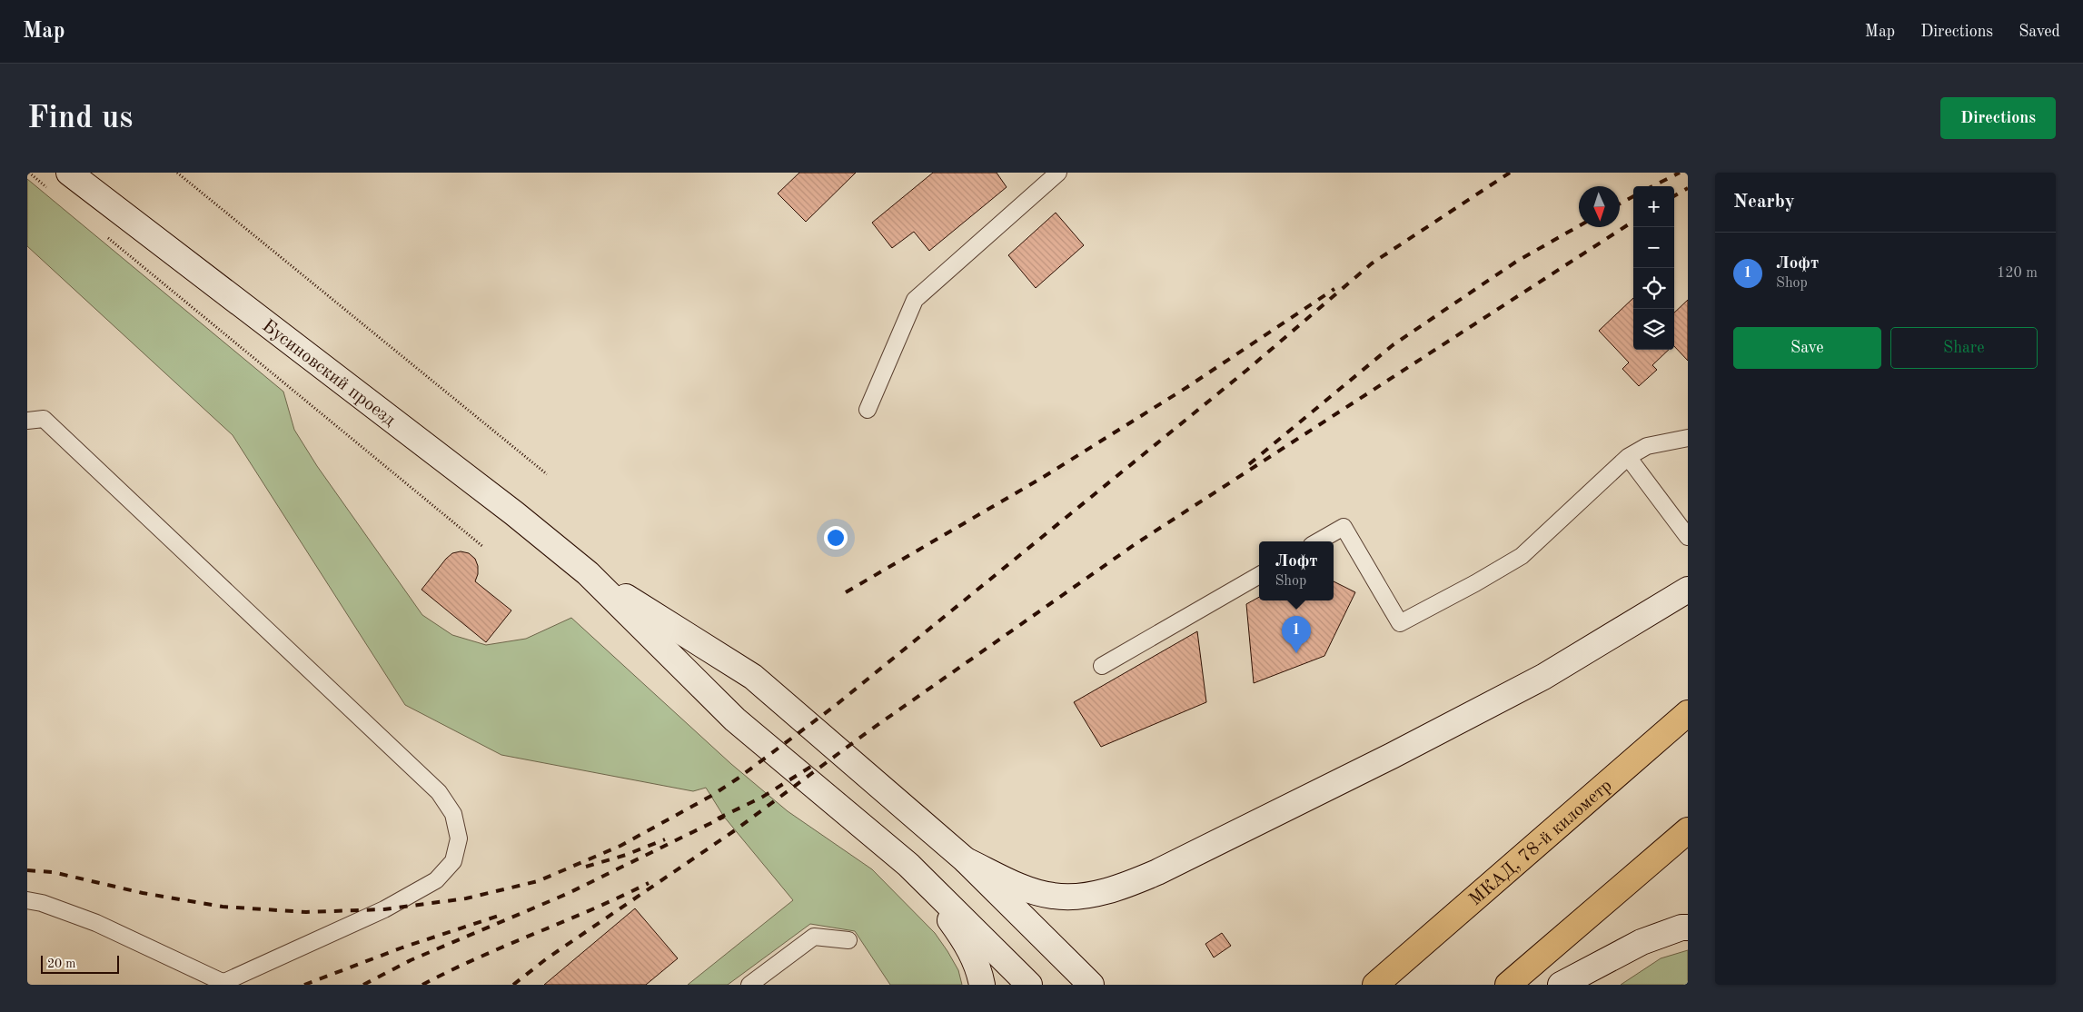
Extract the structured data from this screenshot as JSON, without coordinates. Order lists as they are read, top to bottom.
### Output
{
  "streets": {
    "highway": ["МКАД, 78-й километр"],
    "main road": ["Бусиновский проезд"]
  },
  "scale_bar": "20 m",
  "north": "bottom",
  "page": {
    "header": "Map",
    "nav": ["Map", "Directions", "Saved"],
    "buttons": [
      "Directions",
      ["Save", "Share"]
    ],
    "title": "Find us",
    "heading": "Nearby",
    "map_buttons": ["+", "−"],
    "list": [
      {
        "mark": "1",
        "name": "Лофт",
        "note": "Shop",
        "value": "120 m"
      }
    ],
    "popup": ["Лофт", "Shop"],
    "pins": "1",
    "scale": "20 m"
  }
}
